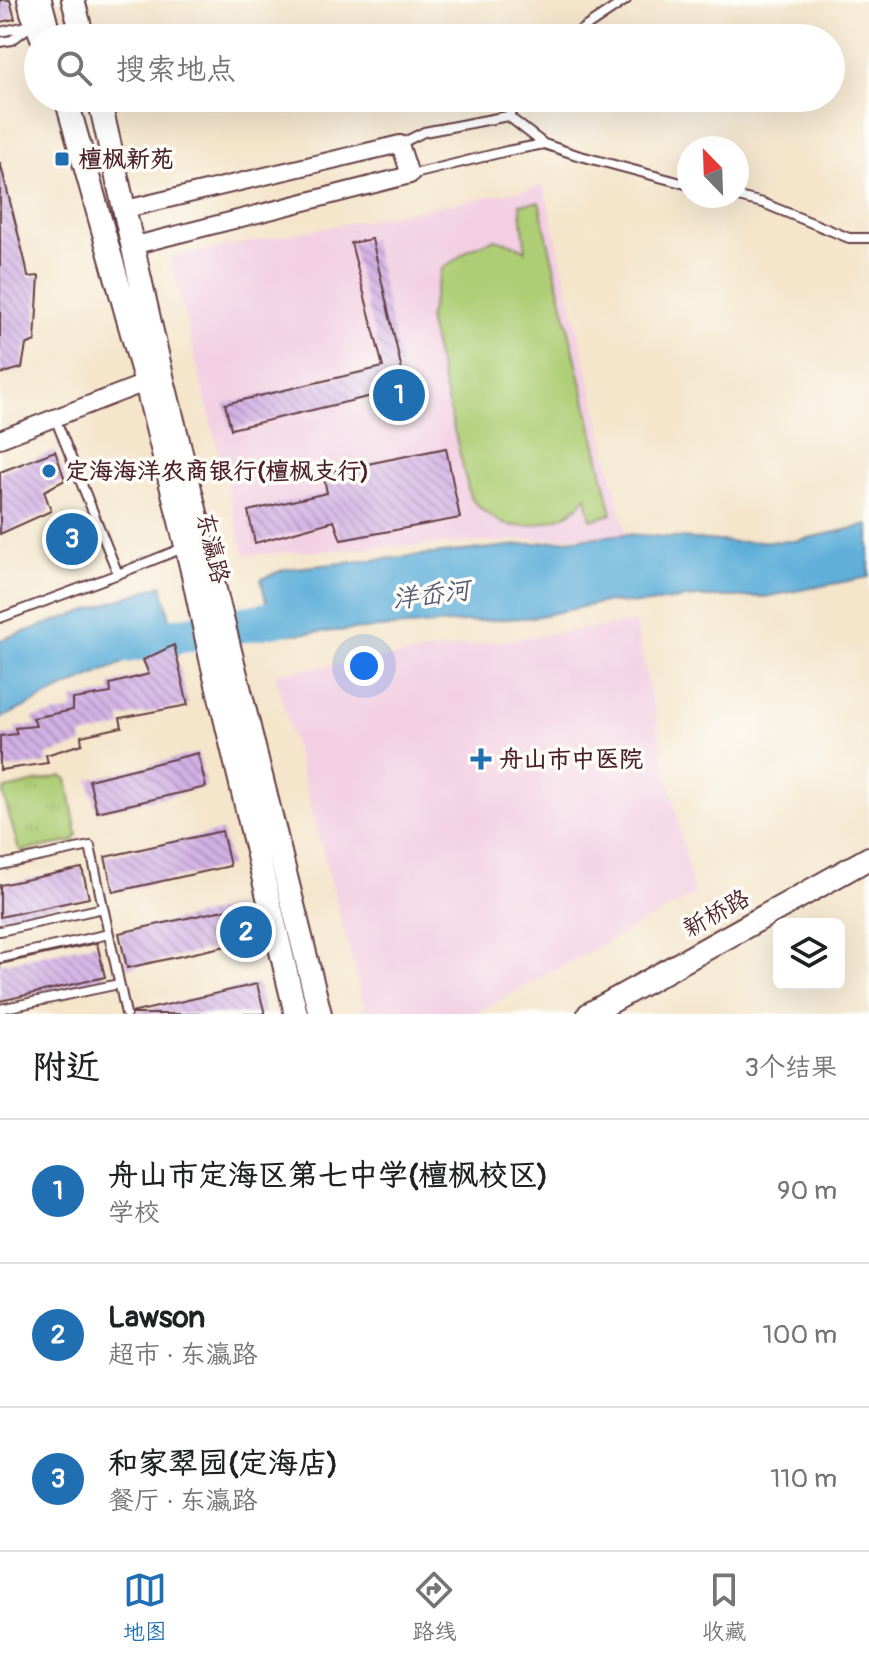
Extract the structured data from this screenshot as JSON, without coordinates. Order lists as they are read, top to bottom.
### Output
{
  "streets": {
    "main road": ["东瀛路", "新桥路"]
  },
  "water": ["洋岙河"],
  "places": {
    "transit": ["檀枫新苑"],
    "other": ["定海海洋农商银行(檀枫支行)"],
    "health": ["舟山市中医院"]
  },
  "north": "top left",
  "page": {
    "search": "搜索地点",
    "pins": ["1", "3", "2"],
    "heading": ["附近", "3个结果"],
    "list": [
      {
        "mark": "1",
        "name": "舟山市定海区第七中学(檀枫校区)",
        "note": "学校",
        "value": "90 m"
      },
      {
        "mark": "2",
        "name": "Lawson",
        "note": "超市 · 东瀛路",
        "value": "100 m"
      },
      {
        "mark": "3",
        "name": "和家翠园(定海店)",
        "note": "餐厅 · 东瀛路",
        "value": "110 m"
      }
    ],
    "nav": ["地图", "路线", "收藏"]
  }
}
